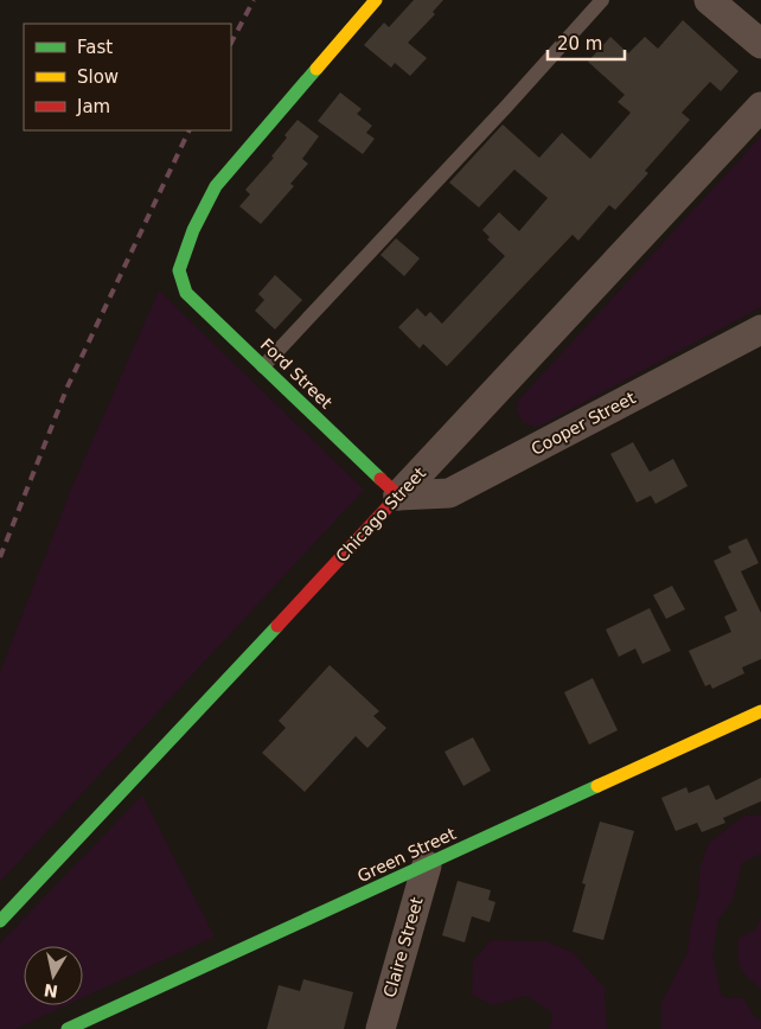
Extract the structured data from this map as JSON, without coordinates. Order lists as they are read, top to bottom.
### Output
{
  "streets": {
    "street": [
      "Ford Street",
      "Cooper Street",
      "Chicago Street",
      "Green Street",
      "Claire Street"
    ]
  },
  "crossings": [
    ["Ford Street", "Cooper Street"],
    ["Ford Street", "Chicago Street"],
    ["Cooper Street", "Chicago Street"],
    ["Green Street", "Claire Street"]
  ],
  "legend": ["Fast", "Slow", "Jam"],
  "scale_bar": "20 m",
  "north": "bottom"
}
